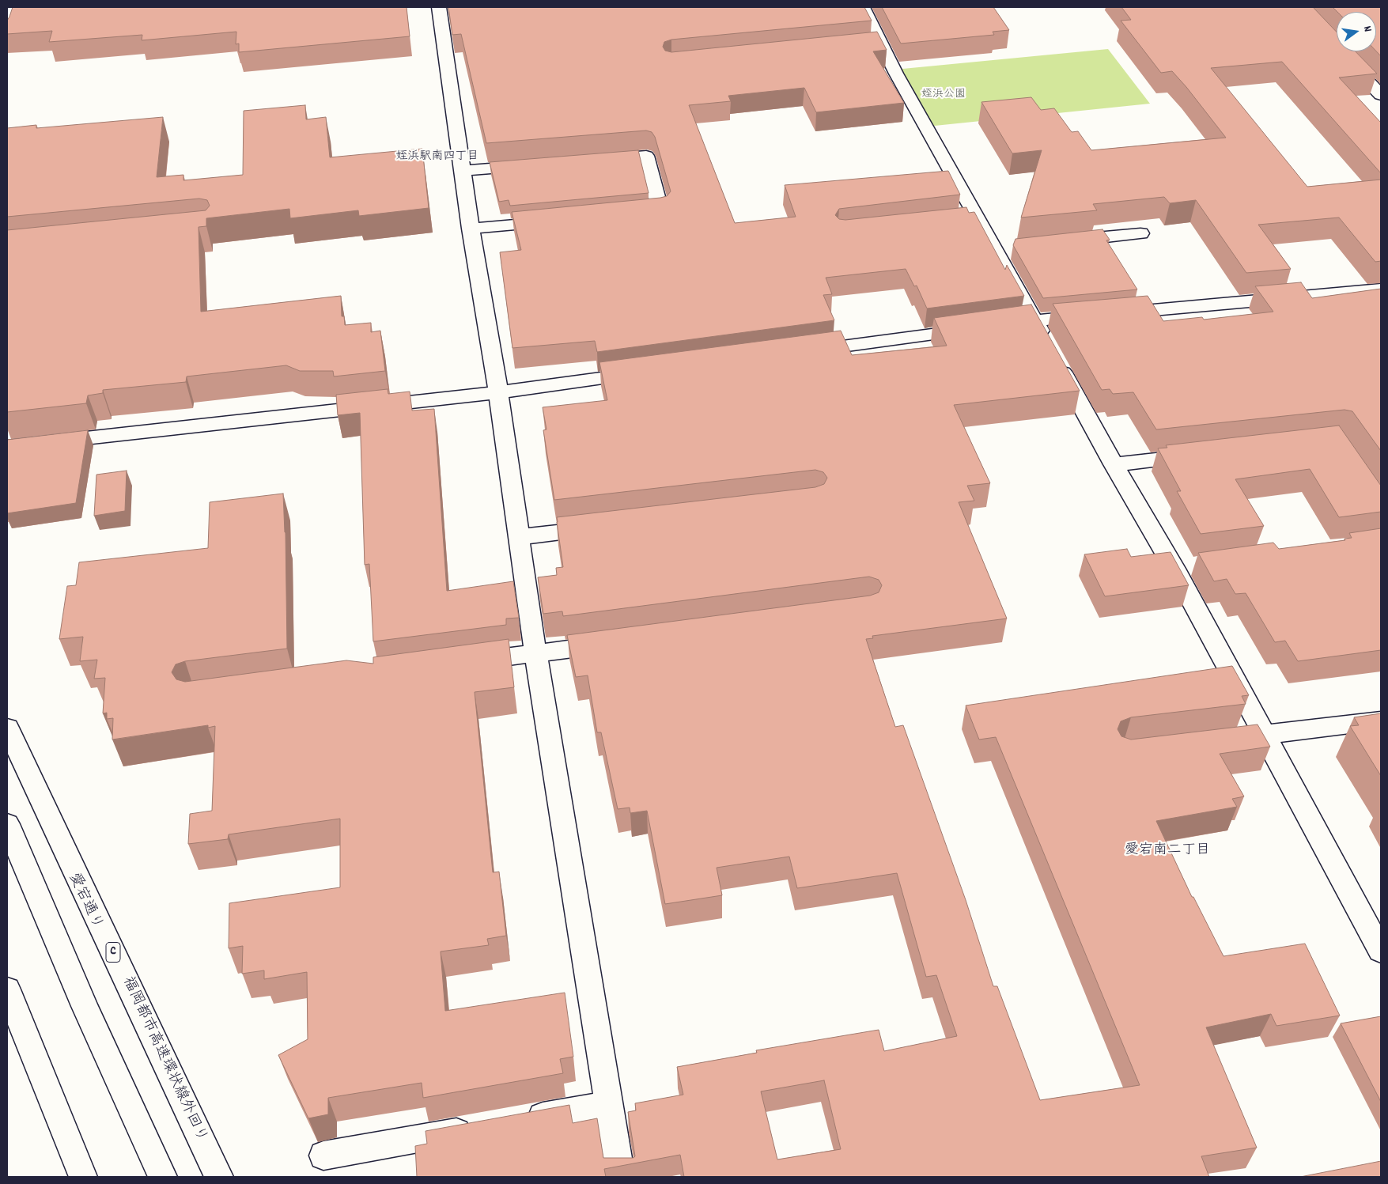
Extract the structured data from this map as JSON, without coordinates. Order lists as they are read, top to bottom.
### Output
{
  "streets": {
    "main road": ["愛宕通り", "C", "福岡都市高速環状線外回り"]
  },
  "districts": ["姪浜駅南四丁目", "愛宕南二丁目"],
  "parks": ["姪浜公園"],
  "north": "right"
}
